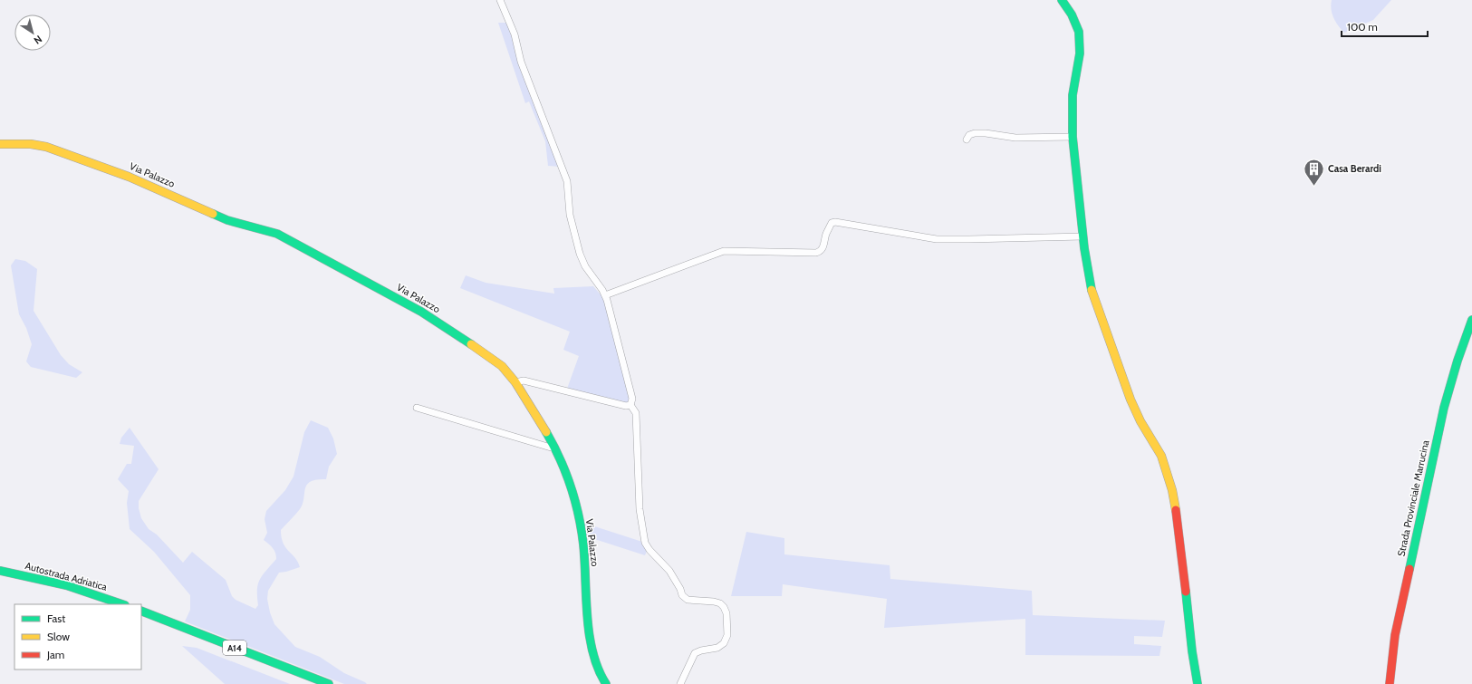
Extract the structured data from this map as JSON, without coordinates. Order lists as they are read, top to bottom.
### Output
{
  "streets": {
    "main road": [
      "Via Palazzo",
      "Strada Provinciale Marrucina",
      "Autostrada Adriatica",
      "A14"
    ]
  },
  "places": {
    "building": ["Casa Berardi"]
  },
  "legend": ["Fast", "Slow", "Jam"],
  "scale_bar": "100 m",
  "north": "bottom right"
}
